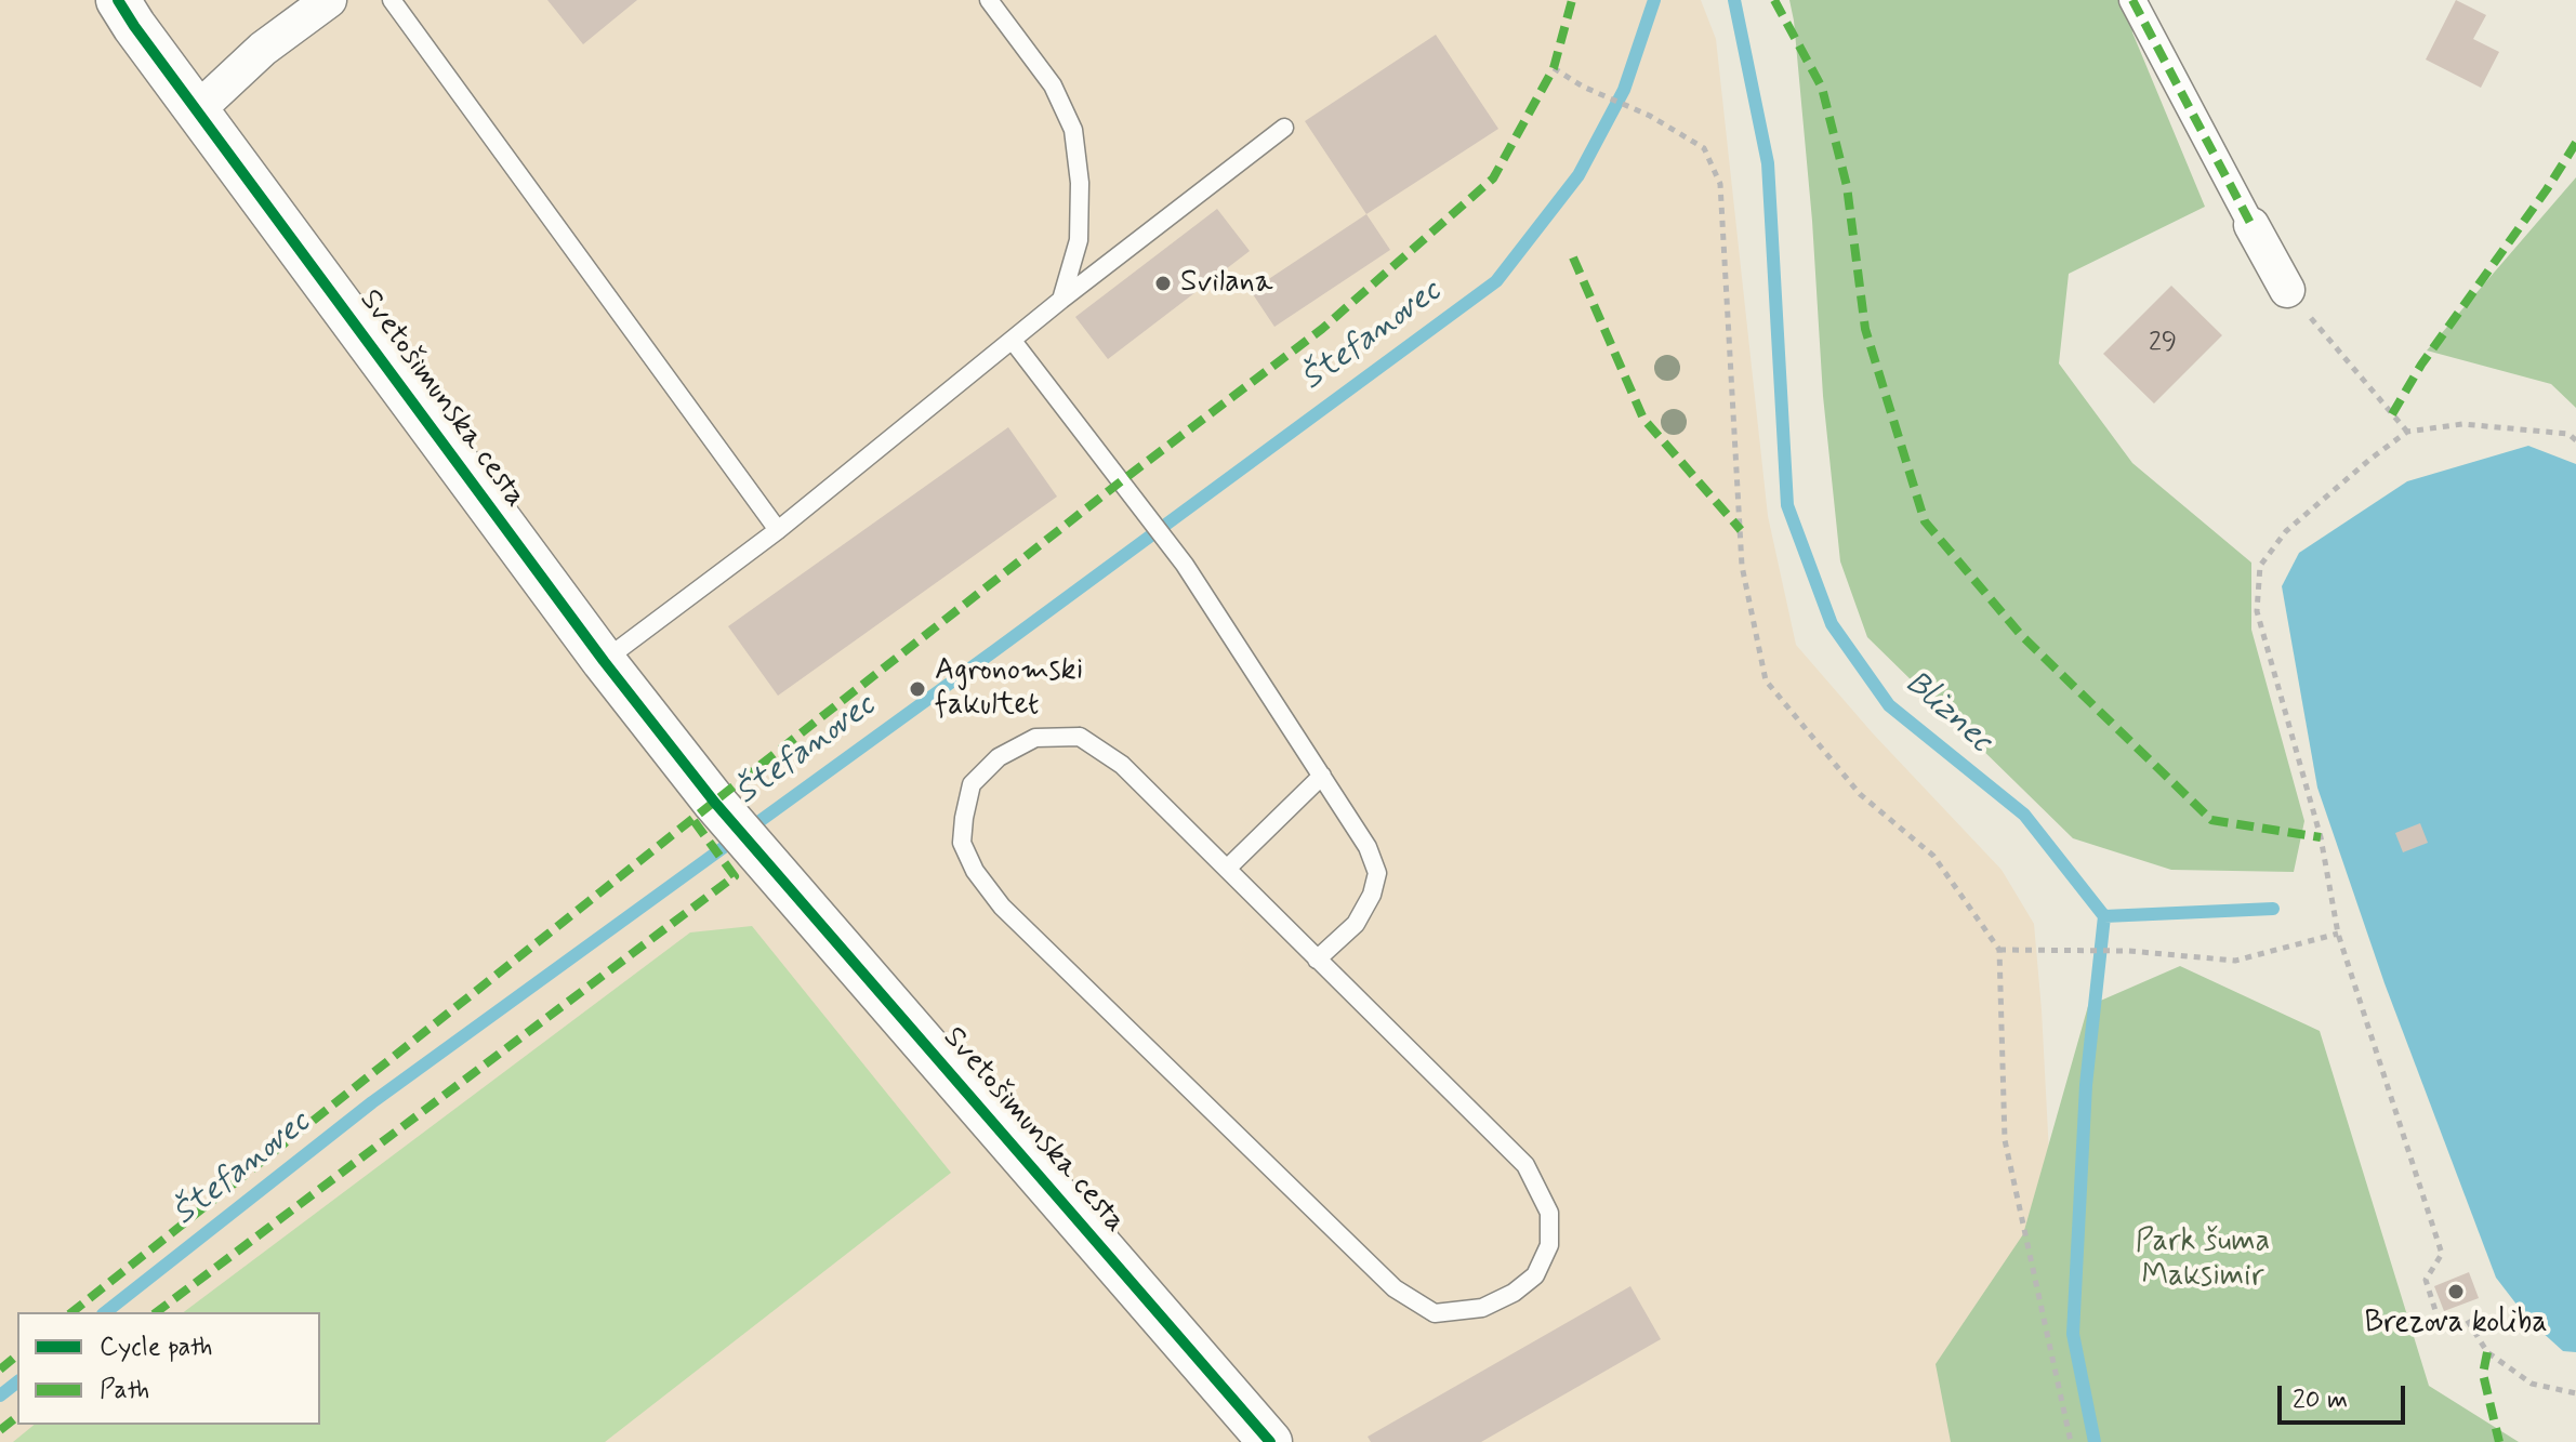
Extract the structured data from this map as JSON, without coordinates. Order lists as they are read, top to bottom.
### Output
{
  "streets": {
    "street": ["Svetošimunska cesta"]
  },
  "water": ["Štefanovec", "Bliznec"],
  "parks": ["Park šuma Maksimir"],
  "places": ["Svilana", "Agronomski fakultet", "Brezova koliba"],
  "house_numbers": ["29"],
  "legend": ["Cycle path", "Path"],
  "scale_bar": "20 m"
}
